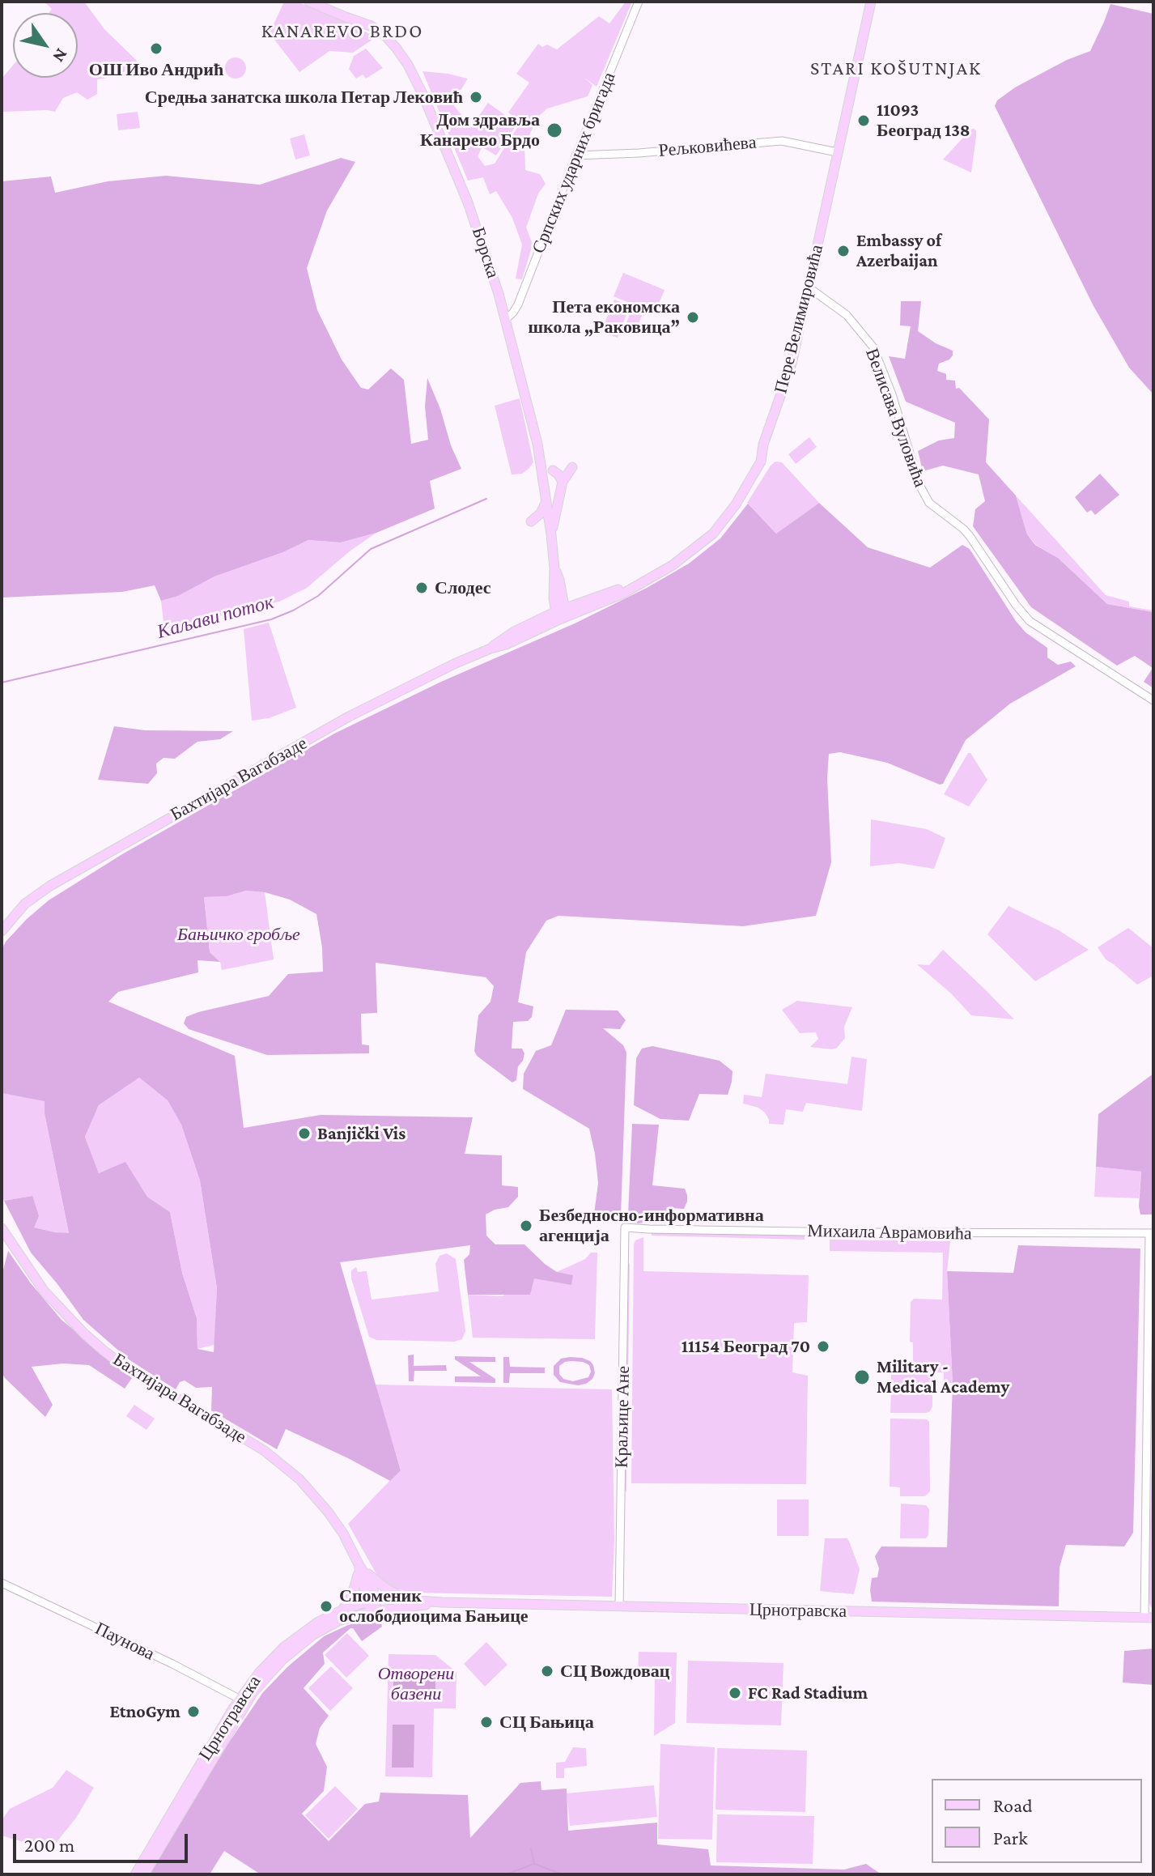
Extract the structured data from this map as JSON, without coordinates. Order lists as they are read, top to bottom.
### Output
{
  "streets": {
    "main road": [
      "Борска",
      "Пере Велимировића",
      "Бахтијара Вагабзаде",
      "Црнотравска"
    ],
    "street": [
      "Рељковићева",
      "Српских ударних бригада",
      "Велисава Вуловића",
      "Михаила Аврамовића",
      "Краљице Ане",
      "Паунова"
    ]
  },
  "crossings": [
    ["Рељковићева", "Српских ударних бригада"],
    ["Рељковићева", "Пере Велимировића"],
    ["Српских ударних бригада", "Борска"],
    ["Борска", "Пере Велимировића"],
    ["Борска", "Бахтијара Вагабзаде"],
    ["Пере Велимировића", "Велисава Вуловића"],
    ["Пере Велимировића", "Бахтијара Вагабзаде"],
    ["Бахтијара Вагабзаде", "Црнотравска"],
    ["Михаила Аврамовића", "Краљице Ане"],
    ["Краљице Ане", "Црнотравска"],
    ["Црнотравска", "Паунова"]
  ],
  "districts": ["KANAREVO BRDO", "STARI KOŠUTNJAK"],
  "water": ["Каљави поток"],
  "parks": ["Бањичко гробље", "Отворени базени"],
  "places": [
    "ОШ Иво Андрић",
    "Средња занатска школа Петар Лековић",
    "11093 Београд 138",
    "Дом здравља Канарево Брдо",
    "Embassy of Azerbaijan",
    "Пета економска школа „Раковица”",
    "Слодес",
    "Banjički Vis",
    "Безбедносно-информативна агенција",
    "11154 Београд 70",
    "Military - Medical Academy",
    "Споменик ослободиоцима Бањице",
    "СЦ Вождовац",
    "FC Rad Stadium",
    "EtnoGym",
    "СЦ Бањица"
  ],
  "legend": ["Road", "Park"],
  "scale_bar": "200 m",
  "north": "bottom right"
}
